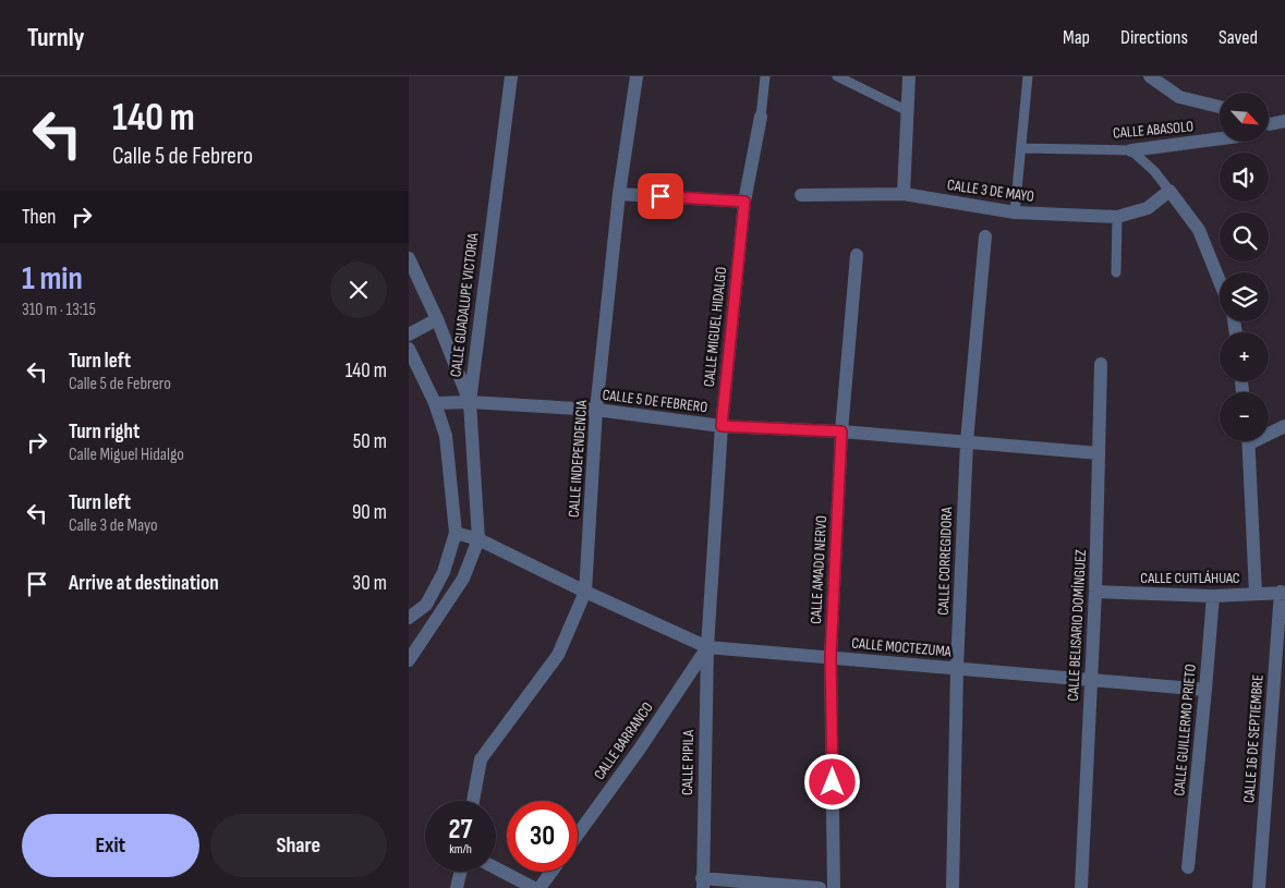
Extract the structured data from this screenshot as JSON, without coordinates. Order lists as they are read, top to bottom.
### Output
{
  "streets": {
    "street": [
      "CALLE ABASOLO",
      "CALLE 3 DE MAYO",
      "CALLE GUADALUPE VICTORIA",
      "CALLE MIGUEL HIDALGO",
      "CALLE 5 DE FEBRERO",
      "CALLE INDEPENDENCIA",
      "CALLE CORREGIDORA",
      "CALLE AMADO NERVO",
      "CALLE CUITLÁHUAC",
      "CALLE BELISARIO DOMÍNGUEZ",
      "CALLE MOCTEZUMA",
      "CALLE GUILLERMO PRIETO",
      "CALLE 16 DE SEPTIEMBRE",
      "CALLE BARRANCO",
      "CALLE PIPILA"
    ]
  },
  "crossings": [
    ["CALLE GUADALUPE VICTORIA", "CALLE 5 DE FEBRERO"],
    ["CALLE GUADALUPE VICTORIA", "CALLE MOCTEZUMA"],
    ["CALLE MIGUEL HIDALGO", "CALLE 5 DE FEBRERO"],
    ["CALLE MIGUEL HIDALGO", "CALLE MOCTEZUMA"],
    ["CALLE MIGUEL HIDALGO", "CALLE BARRANCO"],
    ["CALLE MIGUEL HIDALGO", "CALLE PIPILA"],
    ["CALLE 5 DE FEBRERO", "CALLE INDEPENDENCIA"],
    ["CALLE 5 DE FEBRERO", "CALLE CORREGIDORA"],
    ["CALLE 5 DE FEBRERO", "CALLE AMADO NERVO"],
    ["CALLE 5 DE FEBRERO", "CALLE BELISARIO DOMÍNGUEZ"],
    ["CALLE INDEPENDENCIA", "CALLE MOCTEZUMA"],
    ["CALLE CORREGIDORA", "CALLE MOCTEZUMA"],
    ["CALLE AMADO NERVO", "CALLE MOCTEZUMA"],
    ["CALLE CUITLÁHUAC", "CALLE BELISARIO DOMÍNGUEZ"],
    ["CALLE CUITLÁHUAC", "CALLE GUILLERMO PRIETO"],
    ["CALLE CUITLÁHUAC", "CALLE 16 DE SEPTIEMBRE"],
    ["CALLE BELISARIO DOMÍNGUEZ", "CALLE MOCTEZUMA"],
    ["CALLE MOCTEZUMA", "CALLE GUILLERMO PRIETO"],
    ["CALLE MOCTEZUMA", "CALLE BARRANCO"],
    ["CALLE MOCTEZUMA", "CALLE PIPILA"],
    ["CALLE BARRANCO", "CALLE PIPILA"]
  ],
  "north": "bottom right",
  "page": {
    "header": "Turnly",
    "nav": ["Map", "Directions", "Saved"],
    "turn": ["140 m", "Calle 5 de Febrero"],
    "map_buttons": ["+", "−"],
    "then": "Then",
    "heading": ["1 min", "310 m · 13:15"],
    "list": [
      {
        "name": "Turn left",
        "note": "Calle 5 de Febrero",
        "value": "140 m"
      },
      {
        "name": "Turn right",
        "note": "Calle Miguel Hidalgo",
        "value": "50 m"
      },
      {
        "name": "Turn left",
        "note": "Calle 3 de Mayo",
        "value": "90 m"
      },
      {
        "name": "Arrive at destination",
        "value": "30 m"
      }
    ],
    "speed": "27 km/h",
    "limit": "30",
    "buttons": ["Exit", "Share"]
  }
}
